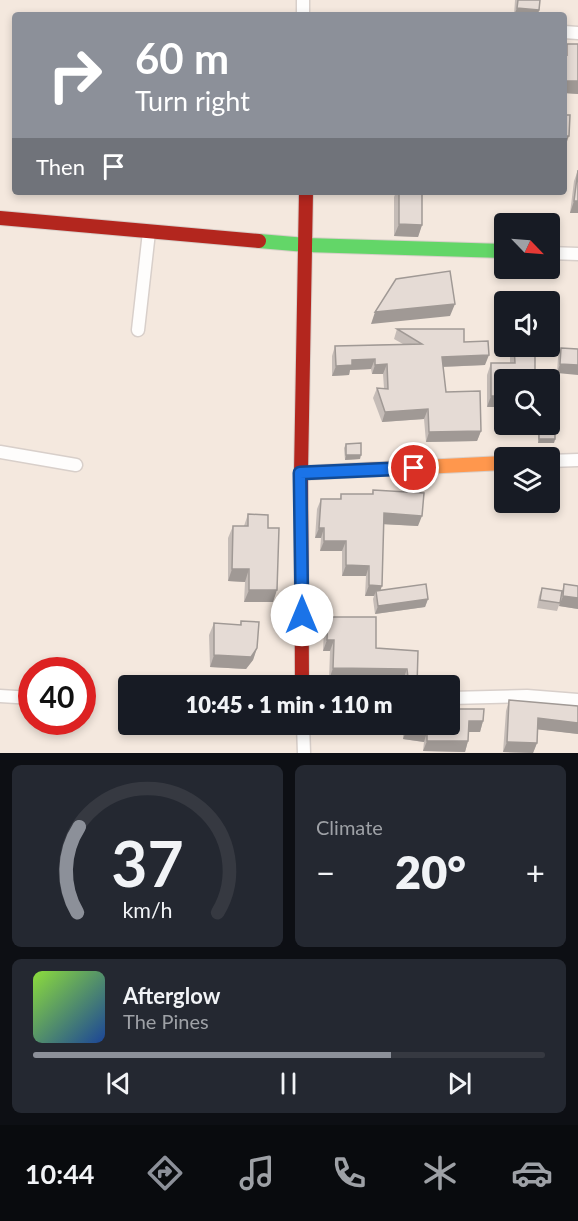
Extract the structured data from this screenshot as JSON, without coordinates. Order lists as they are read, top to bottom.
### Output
{
  "north": "bottom right",
  "page": {
    "turn": ["60 m", "Turn right"],
    "then": "Then",
    "limit": "40",
    "trip": "10:45 · 1 min · 110 m",
    "tile": "Climate",
    "heat": ["−", "20°", "+"],
    "song": ["Afterglow", "The Pines"],
    "tabs": "10:44",
    "gauge": ["37", "km/h"]
  }
}
